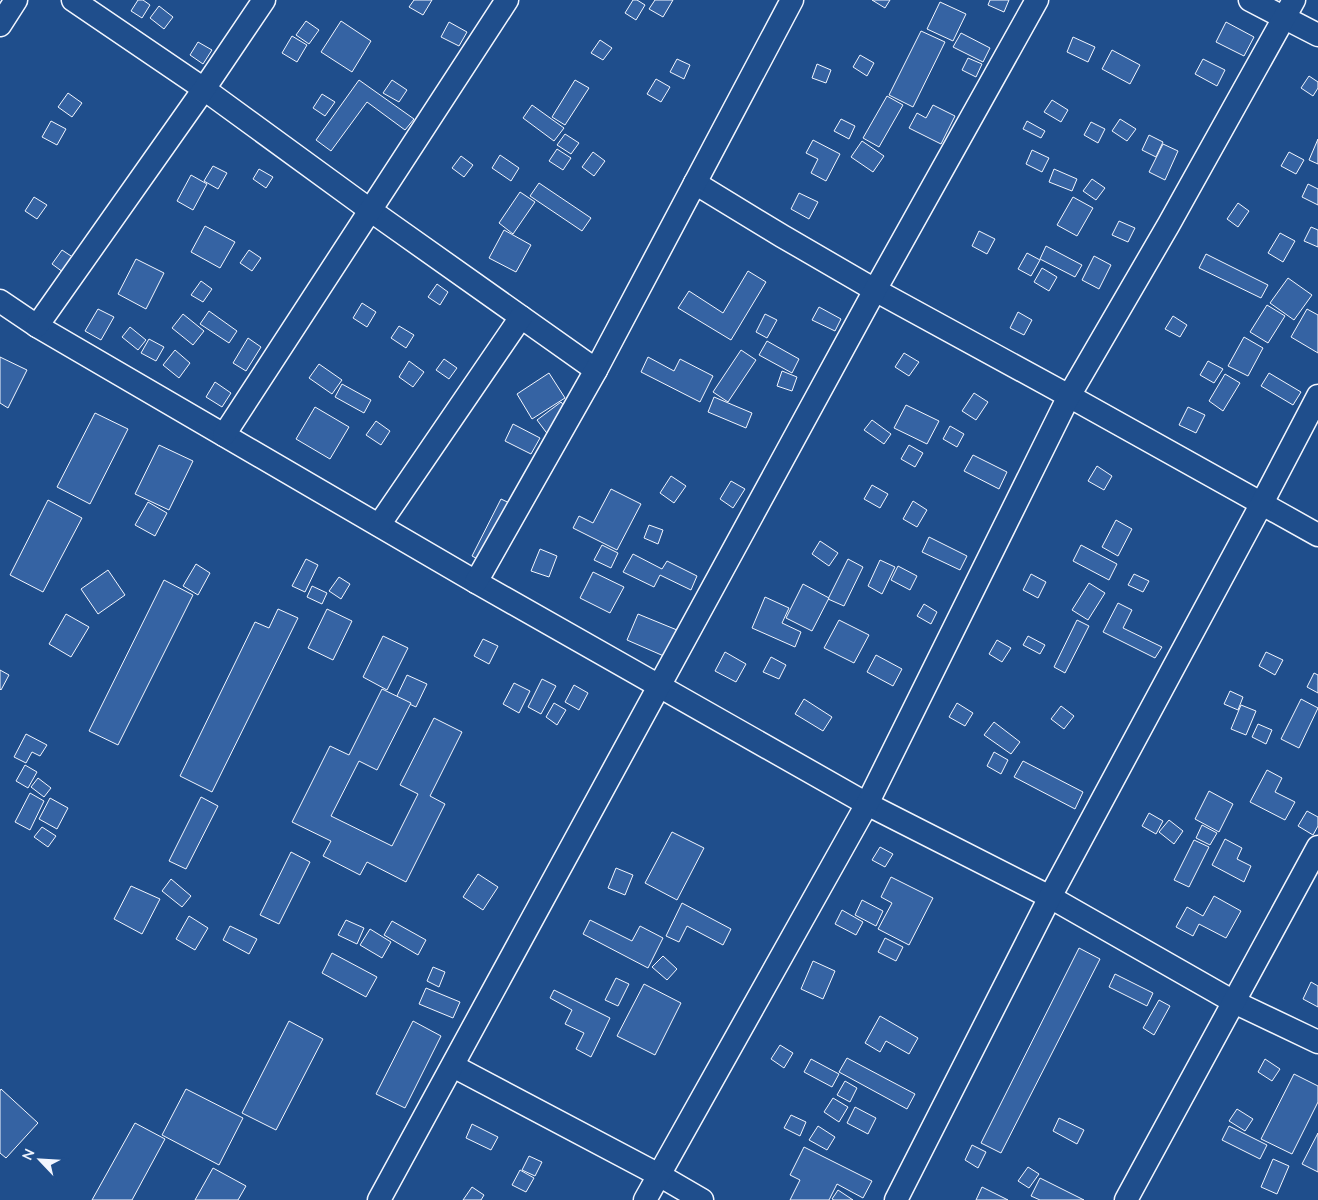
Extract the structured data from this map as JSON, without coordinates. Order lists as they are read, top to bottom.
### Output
{
  "north": "top left"
}
